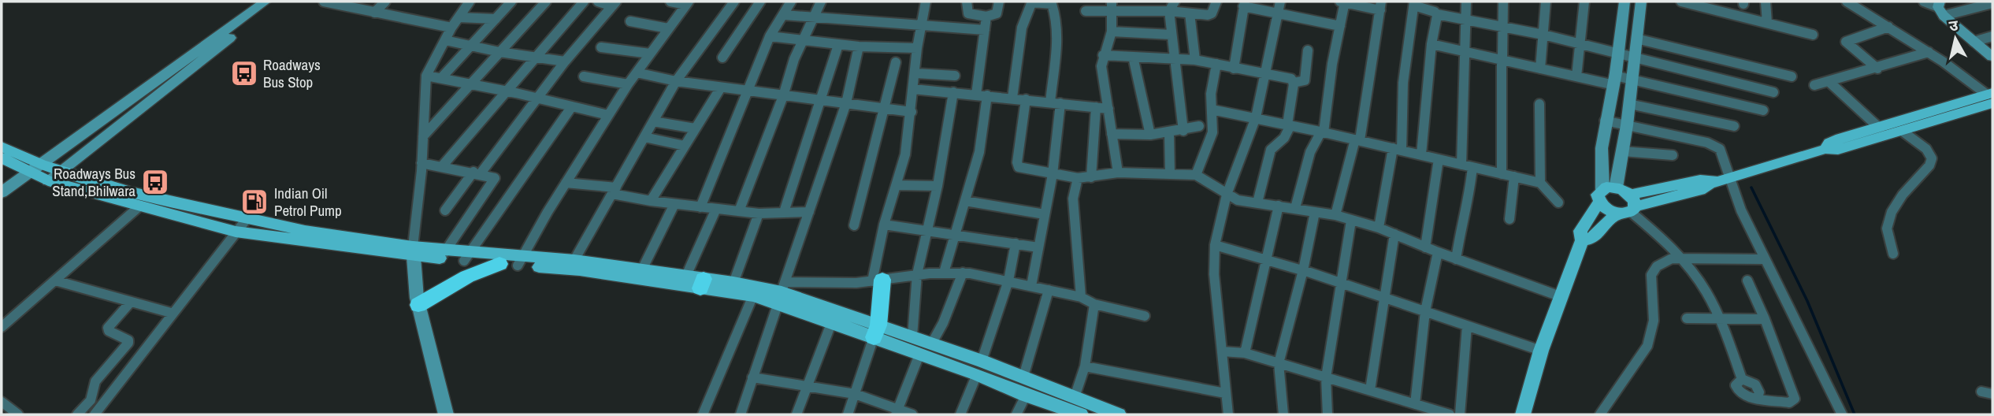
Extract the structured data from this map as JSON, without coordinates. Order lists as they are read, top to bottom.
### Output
{
  "places": {
    "bus stop": ["Roadways Bus Stop", "Roadways Bus Stand,Bhilwara"],
    "fuel station": ["Indian Oil Petrol Pump"]
  },
  "north": "top"
}
